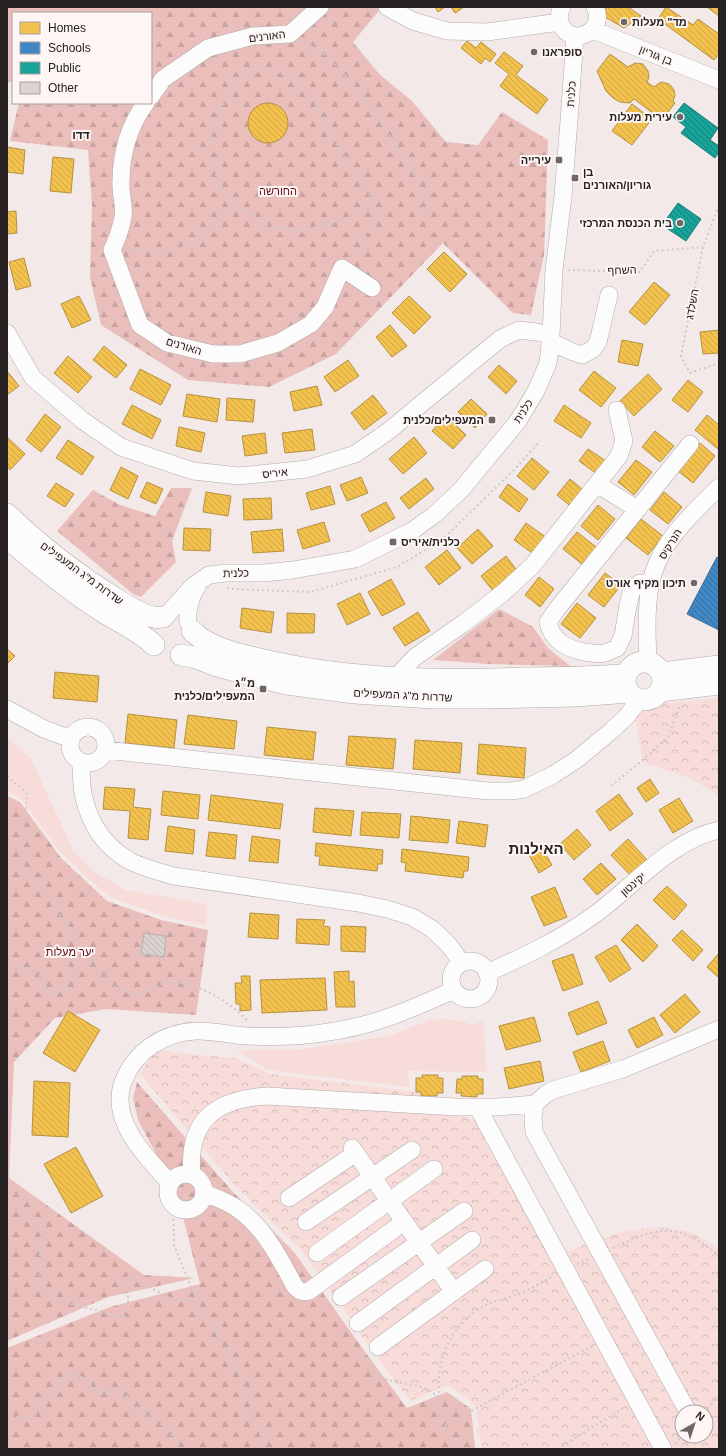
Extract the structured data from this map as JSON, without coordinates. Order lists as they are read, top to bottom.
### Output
{
  "streets": {
    "main road": ["שדרות מ\"ג המעפילים"],
    "street": [
      "האורנים",
      "בן גוריון",
      "כלנית",
      "איריס",
      "הנרקיס",
      "יקינטון"
    ],
    "path": ["השחף", "השלדג"]
  },
  "crossings": [
    ["כלנית", "השחף"],
    ["כלנית", "איריס"],
    ["כלנית", "שדרות מ\"ג המעפילים"],
    ["השחף", "השלדג"]
  ],
  "districts": ["דדו", "האילנות"],
  "parks": ["החורשה", "יער מעלות"],
  "places": {
    "other": [
      "מד\" מעלות",
      "סופראנו",
      "עירית מעלות",
      "בית הכנסת המרכזי",
      "תיכון מקיף אורט"
    ],
    "transit": [
      "עירייה",
      "בן גוריון/האורנים",
      "המעפילים/כלנית",
      "כלנית/איריס",
      "מ״ג המעפילים/כלנית"
    ]
  },
  "legend": [
    "Homes",
    "Schools",
    "Public",
    "Other"
  ],
  "north": "top right"
}
